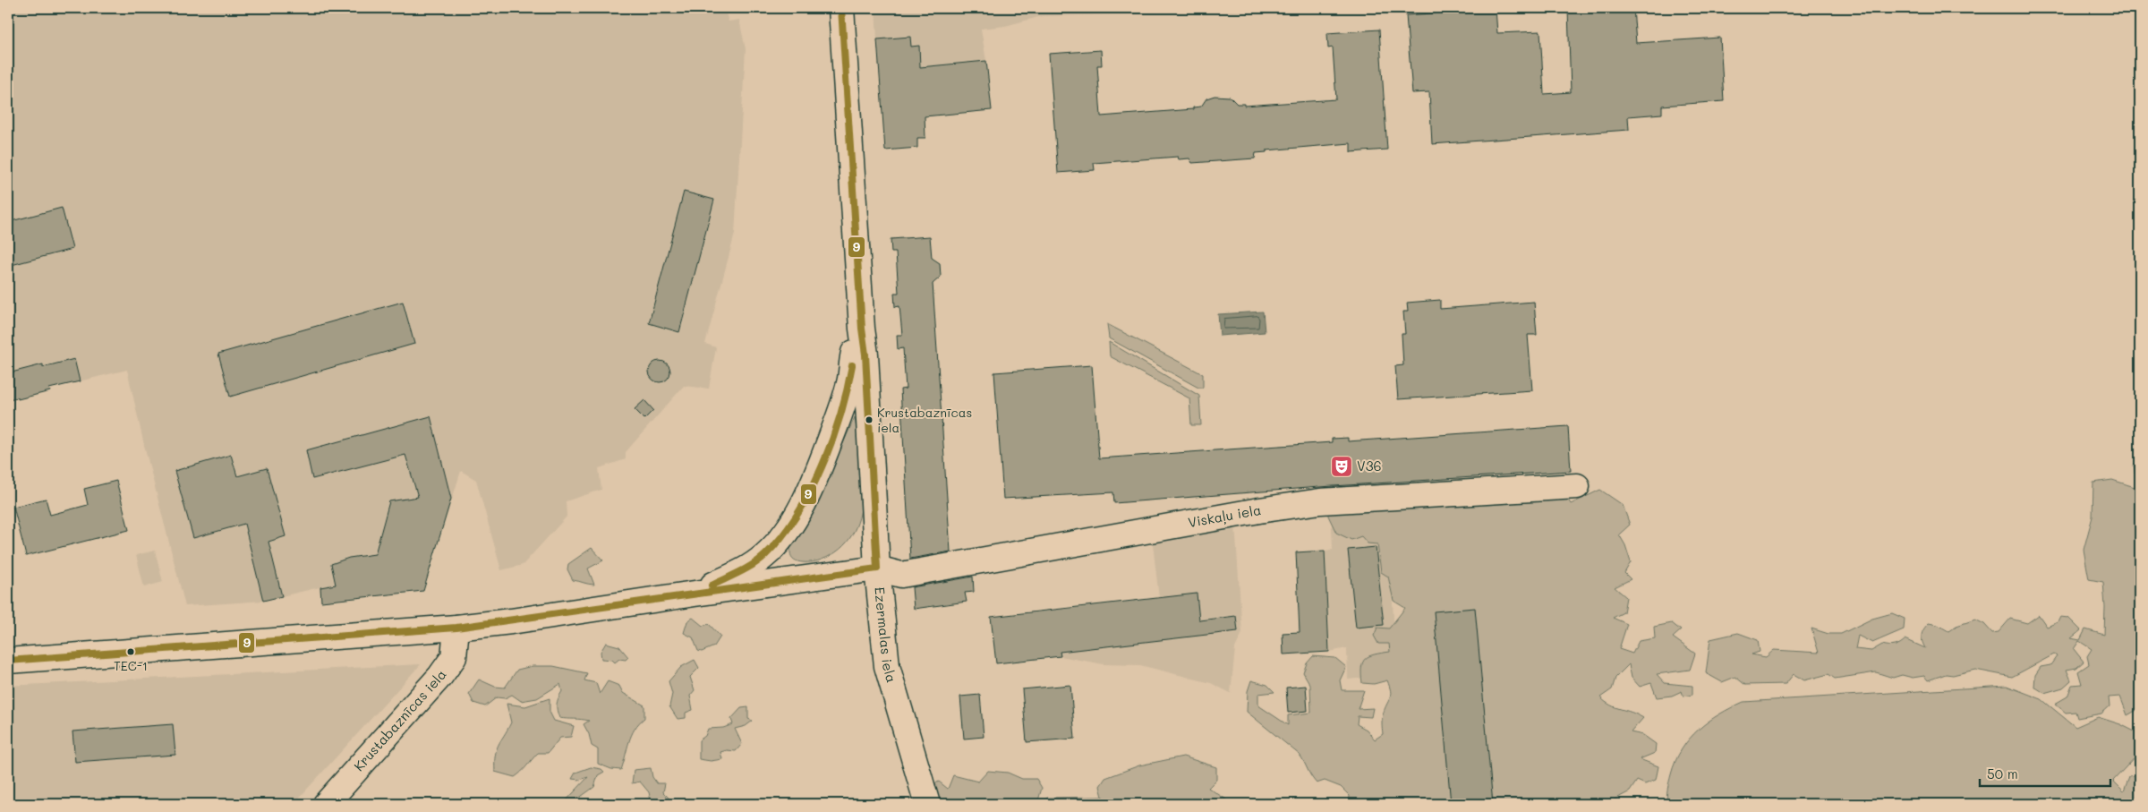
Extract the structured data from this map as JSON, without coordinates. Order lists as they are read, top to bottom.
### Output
{
  "streets": {
    "street": ["Viskaļu iela", "Ezermalas iela", "Krustabaznīcas iela"]
  },
  "crossings": [
    ["Viskaļu iela", "Ezermalas iela"]
  ],
  "places": {
    "other": ["Krustabaznīcas iela", "TEC-1"],
    "theatre": ["V36"]
  },
  "lines": ["transit line 9"],
  "scale_bar": "50 m"
}
